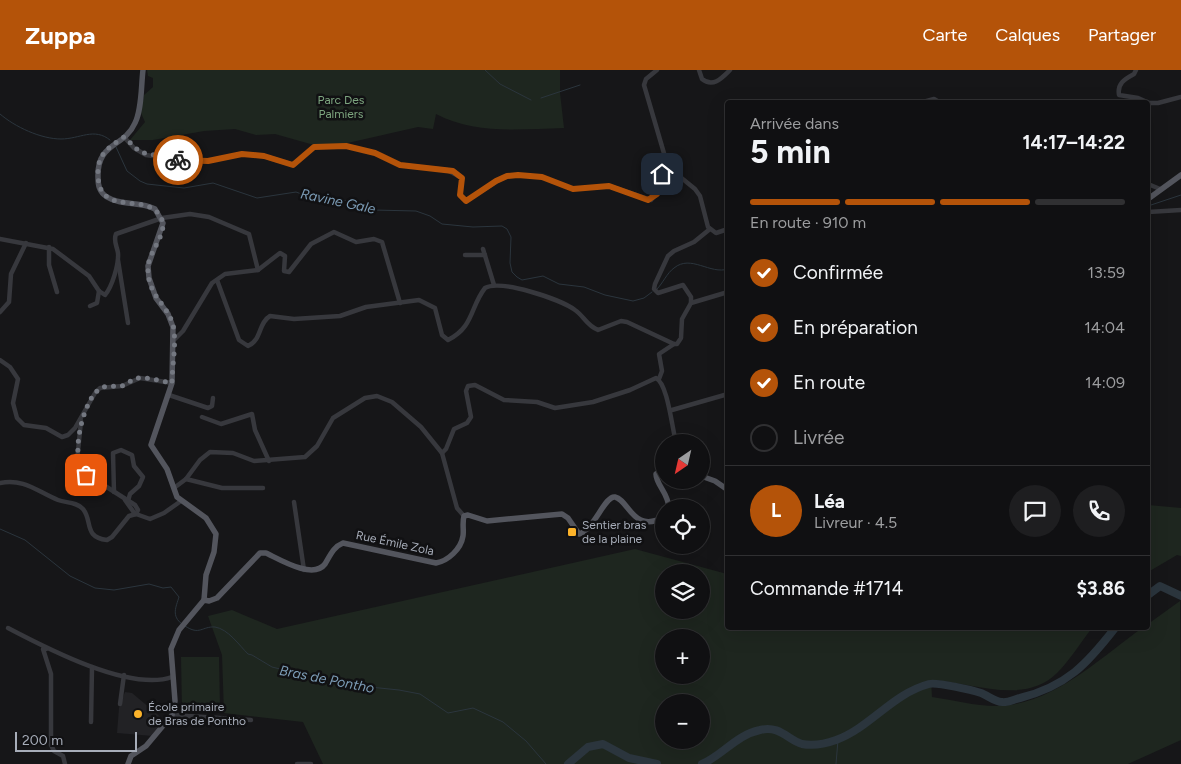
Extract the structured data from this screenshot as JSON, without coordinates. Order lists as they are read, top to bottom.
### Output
{
  "streets": {
    "main road": ["Rue Émile Zola"]
  },
  "water": ["Ravine Gale", "Bras de Pontho"],
  "parks": ["Parc Des Palmiers"],
  "places": {
    "transit": ["Sentier bras de la plaine"],
    "other": ["École primaire de Bras de Pontho"]
  },
  "scale_bar": "200 m",
  "north": "bottom left",
  "page": {
    "header": "Zuppa",
    "nav": ["Carte", "Calques", "Partager"],
    "heading": ["5 min", "Arrivée dans", "14:17–14:22"],
    "panel": [
      "Léa",
      "Livreur · 4.5",
      "Commande #1714",
      "$3.86"
    ],
    "bar": "En route · 910 m",
    "list": [
      ["Confirmée", "13:59"],
      ["En préparation", "14:04"],
      ["En route", "14:09"],
      "Livrée"
    ],
    "map_buttons": ["+", "−"],
    "round": "L",
    "scale": "200 m"
  }
}
